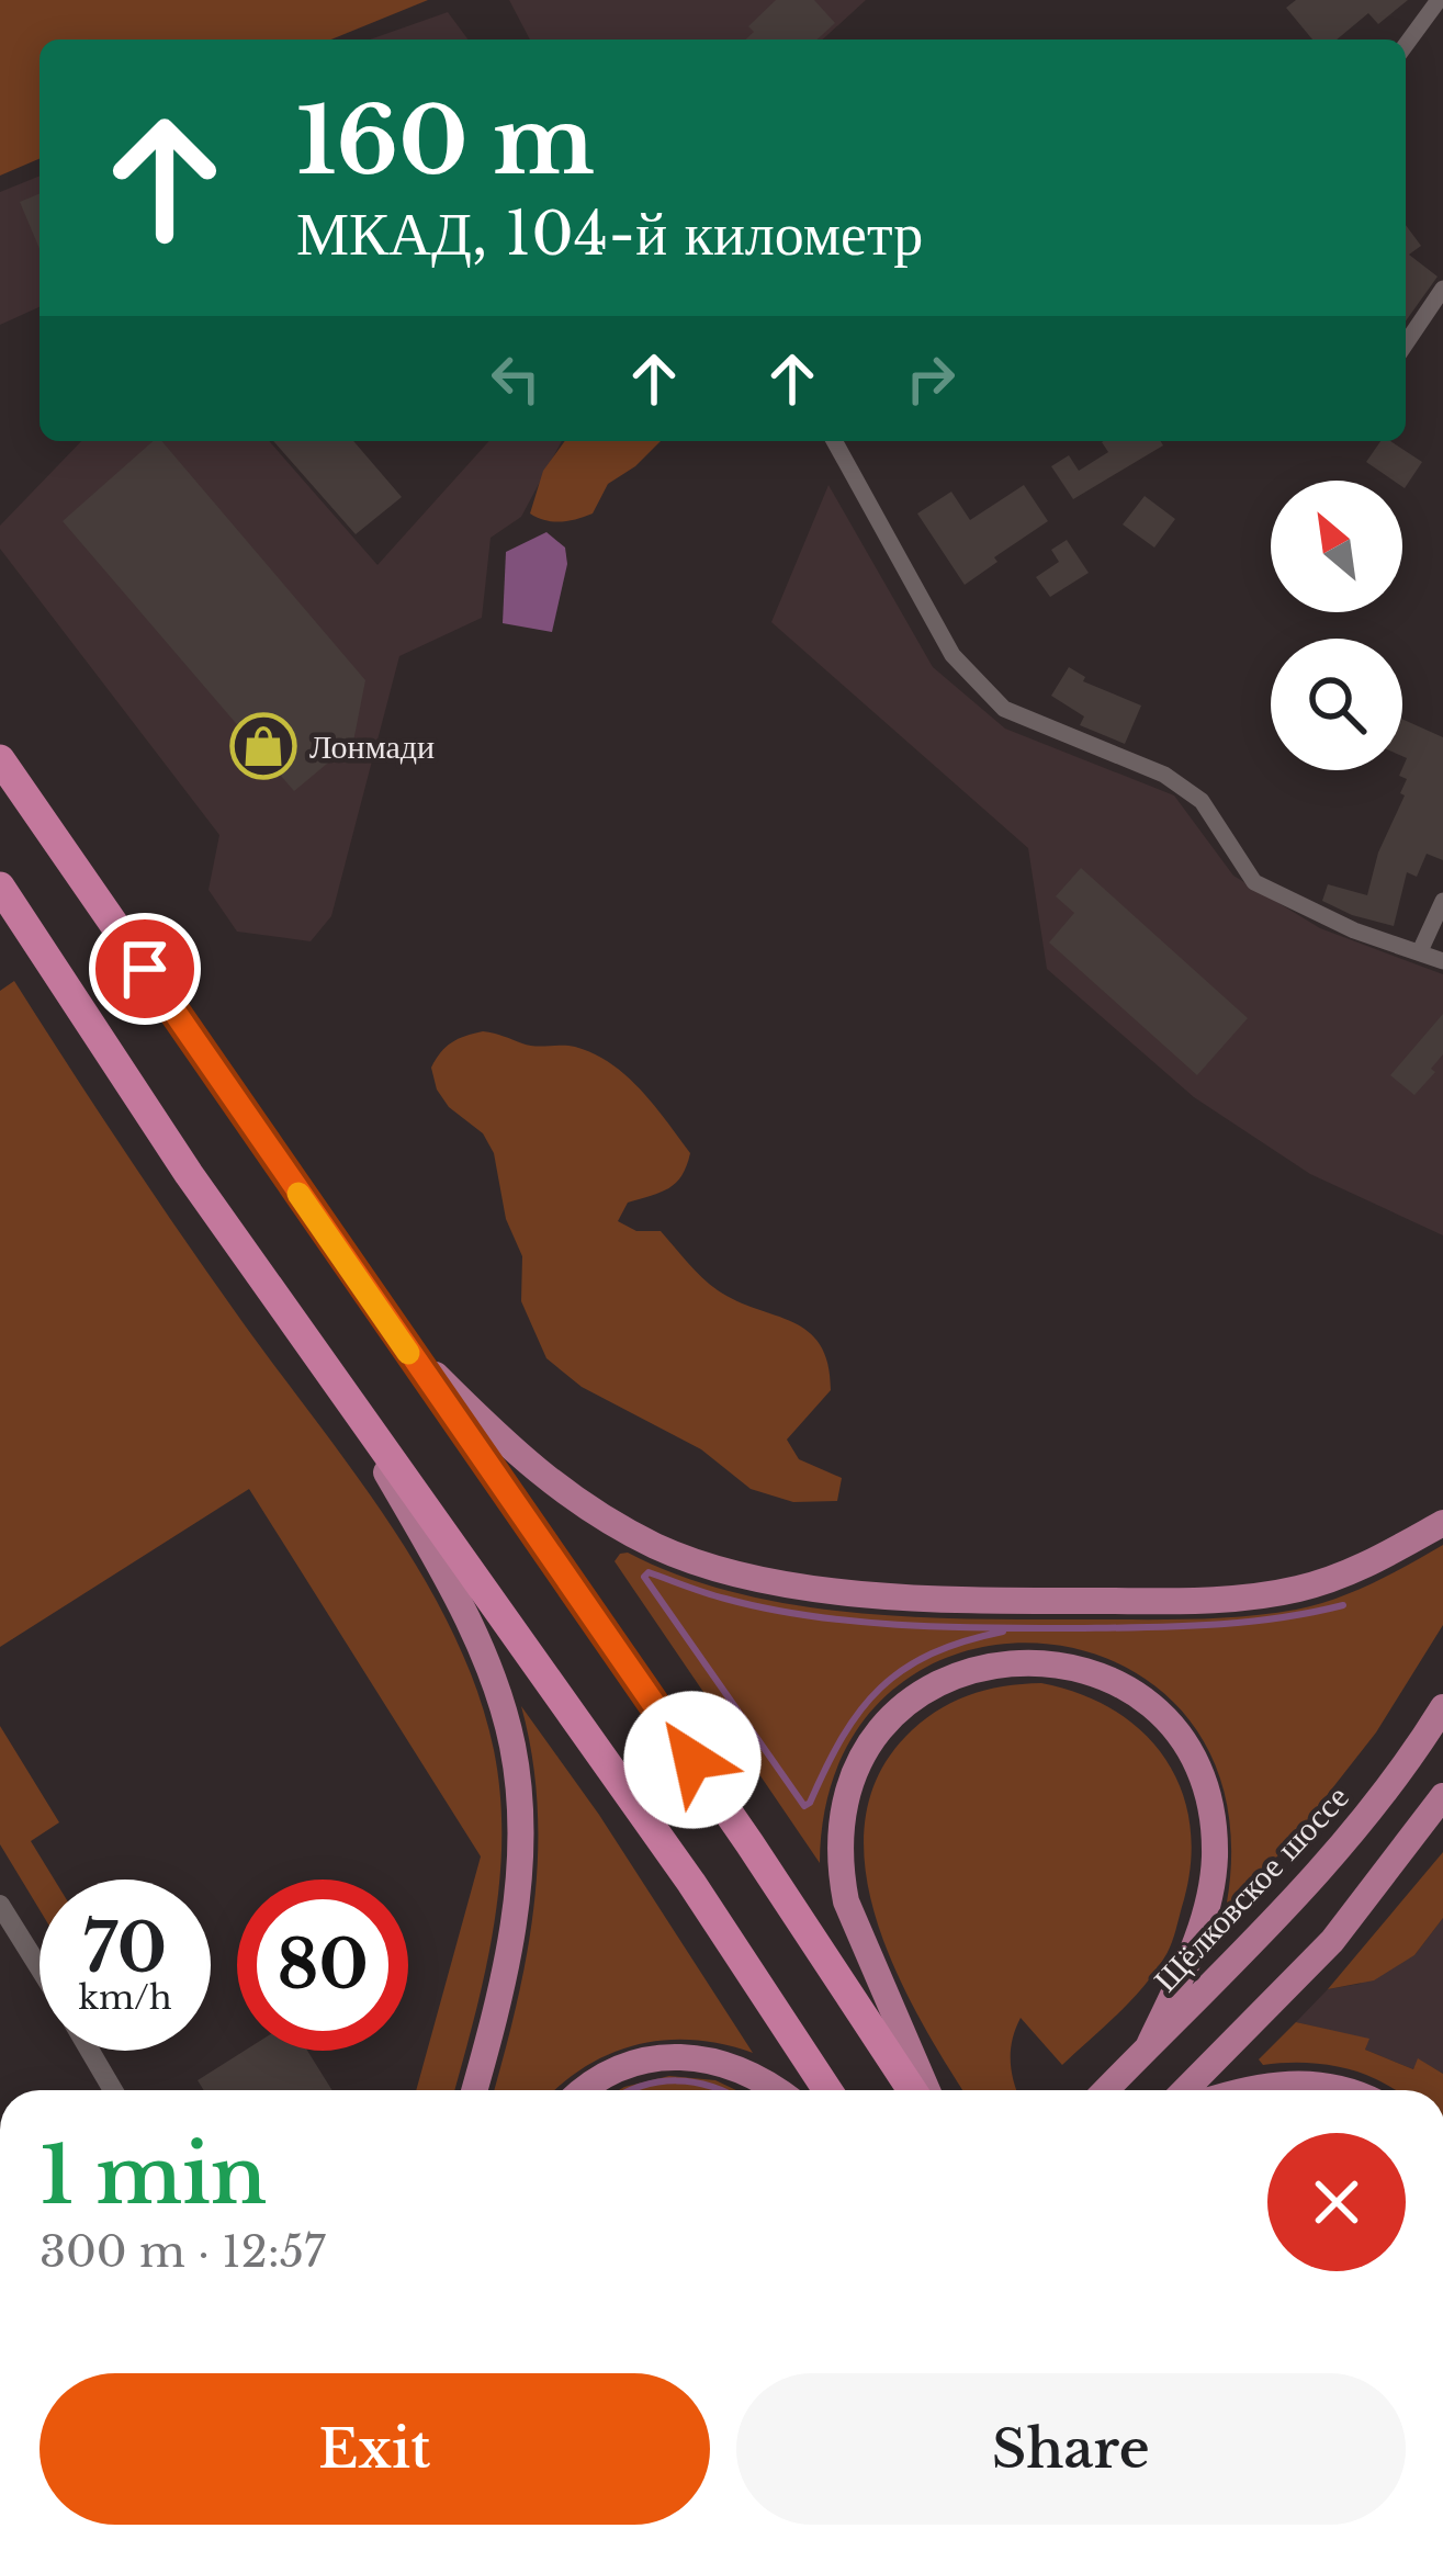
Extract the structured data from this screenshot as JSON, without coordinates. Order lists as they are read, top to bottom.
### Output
{
  "streets": {
    "main road": ["Щёлковское шоссе"]
  },
  "places": {
    "shop": ["Лонмади"]
  },
  "north": "top left",
  "page": {
    "turn": ["160 m", "МКАД, 104-й километр"],
    "speed": "70 km/h",
    "limit": "80",
    "heading": ["1 min", "300 m · 12:57"],
    "buttons": ["Exit", "Share"]
  }
}
